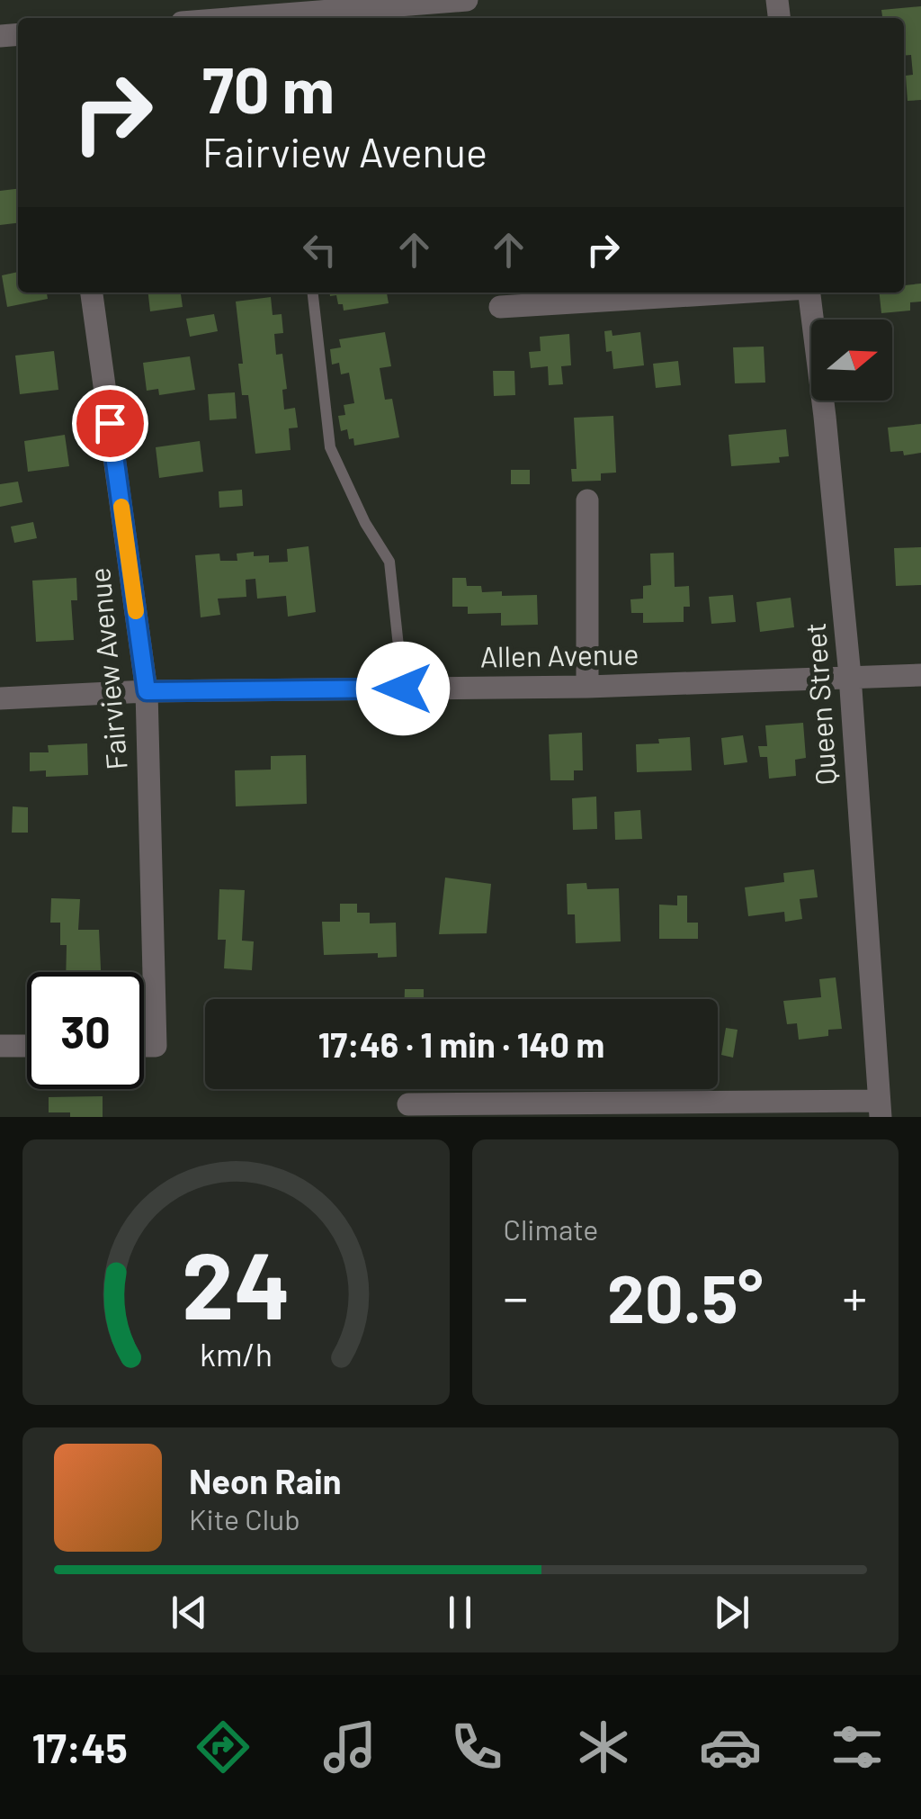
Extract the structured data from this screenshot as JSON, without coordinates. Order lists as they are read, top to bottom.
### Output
{
  "streets": {
    "street": ["Allen Avenue", "Fairview Avenue", "Queen Street"]
  },
  "crossings": [
    ["Allen Avenue", "Fairview Avenue"],
    ["Allen Avenue", "Queen Street"]
  ],
  "north": "right",
  "page": {
    "turn": ["70 m", "Fairview Avenue"],
    "limit": "30",
    "trip": "17:46 · 1 min · 140 m",
    "tile": "Climate",
    "heat": ["−", "20.5°", "+"],
    "song": ["Neon Rain", "Kite Club"],
    "tabs": "17:45",
    "gauge": ["24", "km/h"]
  }
}
